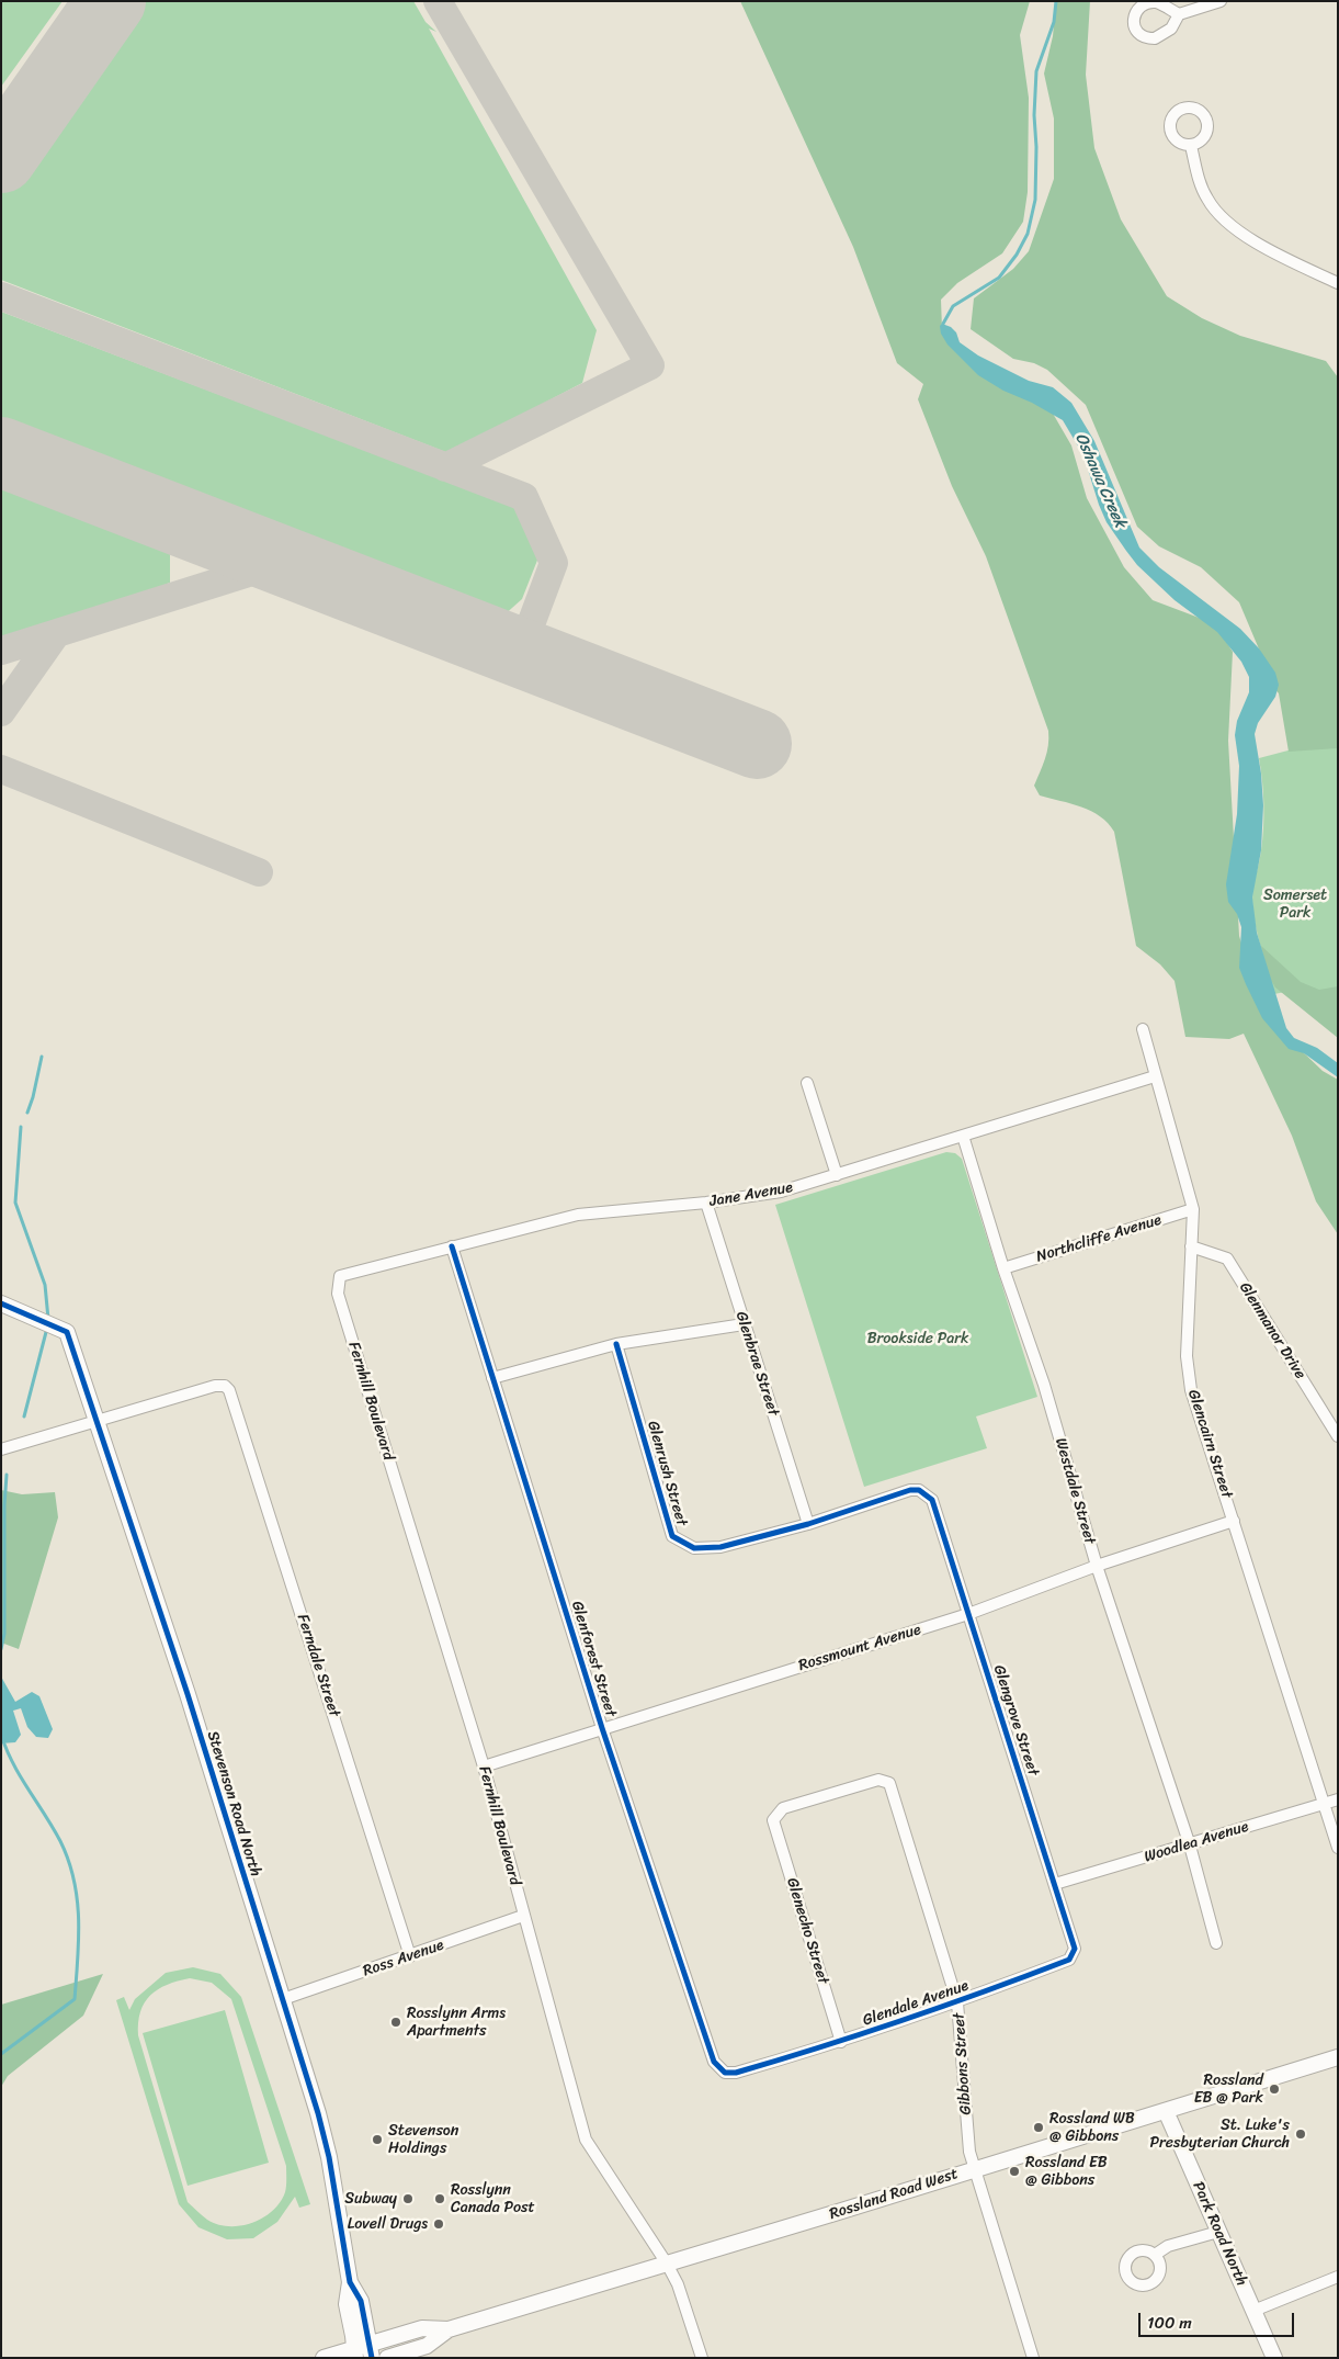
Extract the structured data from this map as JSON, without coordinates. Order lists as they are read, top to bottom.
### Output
{
  "streets": {
    "main road": ["Stevenson Road North", "Rossland Road West", "Park Road North"],
    "street": [
      "Jane Avenue",
      "Northcliffe Avenue",
      "Glenmanor Drive",
      "Glenbrae Street",
      "Fernhill Boulevard",
      "Glencairn Street",
      "Glenrush Street",
      "Westdale Street",
      "Rossmount Avenue",
      "Glenforest Street",
      "Ferndale Street",
      "Glengrove Street",
      "Woodlea Avenue",
      "Glenecho Street",
      "Ross Avenue",
      "Glendale Avenue",
      "Gibbons Street"
    ]
  },
  "crossings": [
    ["Jane Avenue", "Glenbrae Street"],
    ["Jane Avenue", "Fernhill Boulevard"],
    ["Jane Avenue", "Glencairn Street"],
    ["Jane Avenue", "Westdale Street"],
    ["Jane Avenue", "Glenforest Street"],
    ["Northcliffe Avenue", "Glencairn Street"],
    ["Northcliffe Avenue", "Westdale Street"],
    ["Glenmanor Drive", "Glencairn Street"],
    ["Glenbrae Street", "Glenrush Street"],
    ["Fernhill Boulevard", "Rossmount Avenue"],
    ["Fernhill Boulevard", "Ross Avenue"],
    ["Fernhill Boulevard", "Rossland Road West"],
    ["Glencairn Street", "Rossmount Avenue"],
    ["Glencairn Street", "Woodlea Avenue"],
    ["Glenrush Street", "Glengrove Street"],
    ["Westdale Street", "Rossmount Avenue"],
    ["Westdale Street", "Woodlea Avenue"],
    ["Rossmount Avenue", "Glenforest Street"],
    ["Rossmount Avenue", "Glengrove Street"],
    ["Glenforest Street", "Glendale Avenue"],
    ["Ferndale Street", "Stevenson Road North"],
    ["Ferndale Street", "Ross Avenue"],
    ["Glengrove Street", "Woodlea Avenue"],
    ["Glengrove Street", "Glendale Avenue"],
    ["Stevenson Road North", "Ross Avenue"],
    ["Stevenson Road North", "Rossland Road West"],
    ["Glenecho Street", "Glendale Avenue"],
    ["Glenecho Street", "Gibbons Street"],
    ["Glendale Avenue", "Gibbons Street"],
    ["Gibbons Street", "Rossland Road West"],
    ["Rossland Road West", "Park Road North"]
  ],
  "water": ["Oshawa Creek"],
  "parks": ["Somerset Park", "Brookside Park"],
  "places": [
    "Rosslynn Arms Apartments",
    "Rossland EB @ Park",
    "Rossland WB @ Gibbons",
    "St. Luke's Presbyterian Church",
    "Stevenson Holdings",
    "Rossland EB @ Gibbons",
    "Subway",
    "Rosslynn Canada Post",
    "Lovell Drugs"
  ],
  "scale_bar": "100 m"
}
